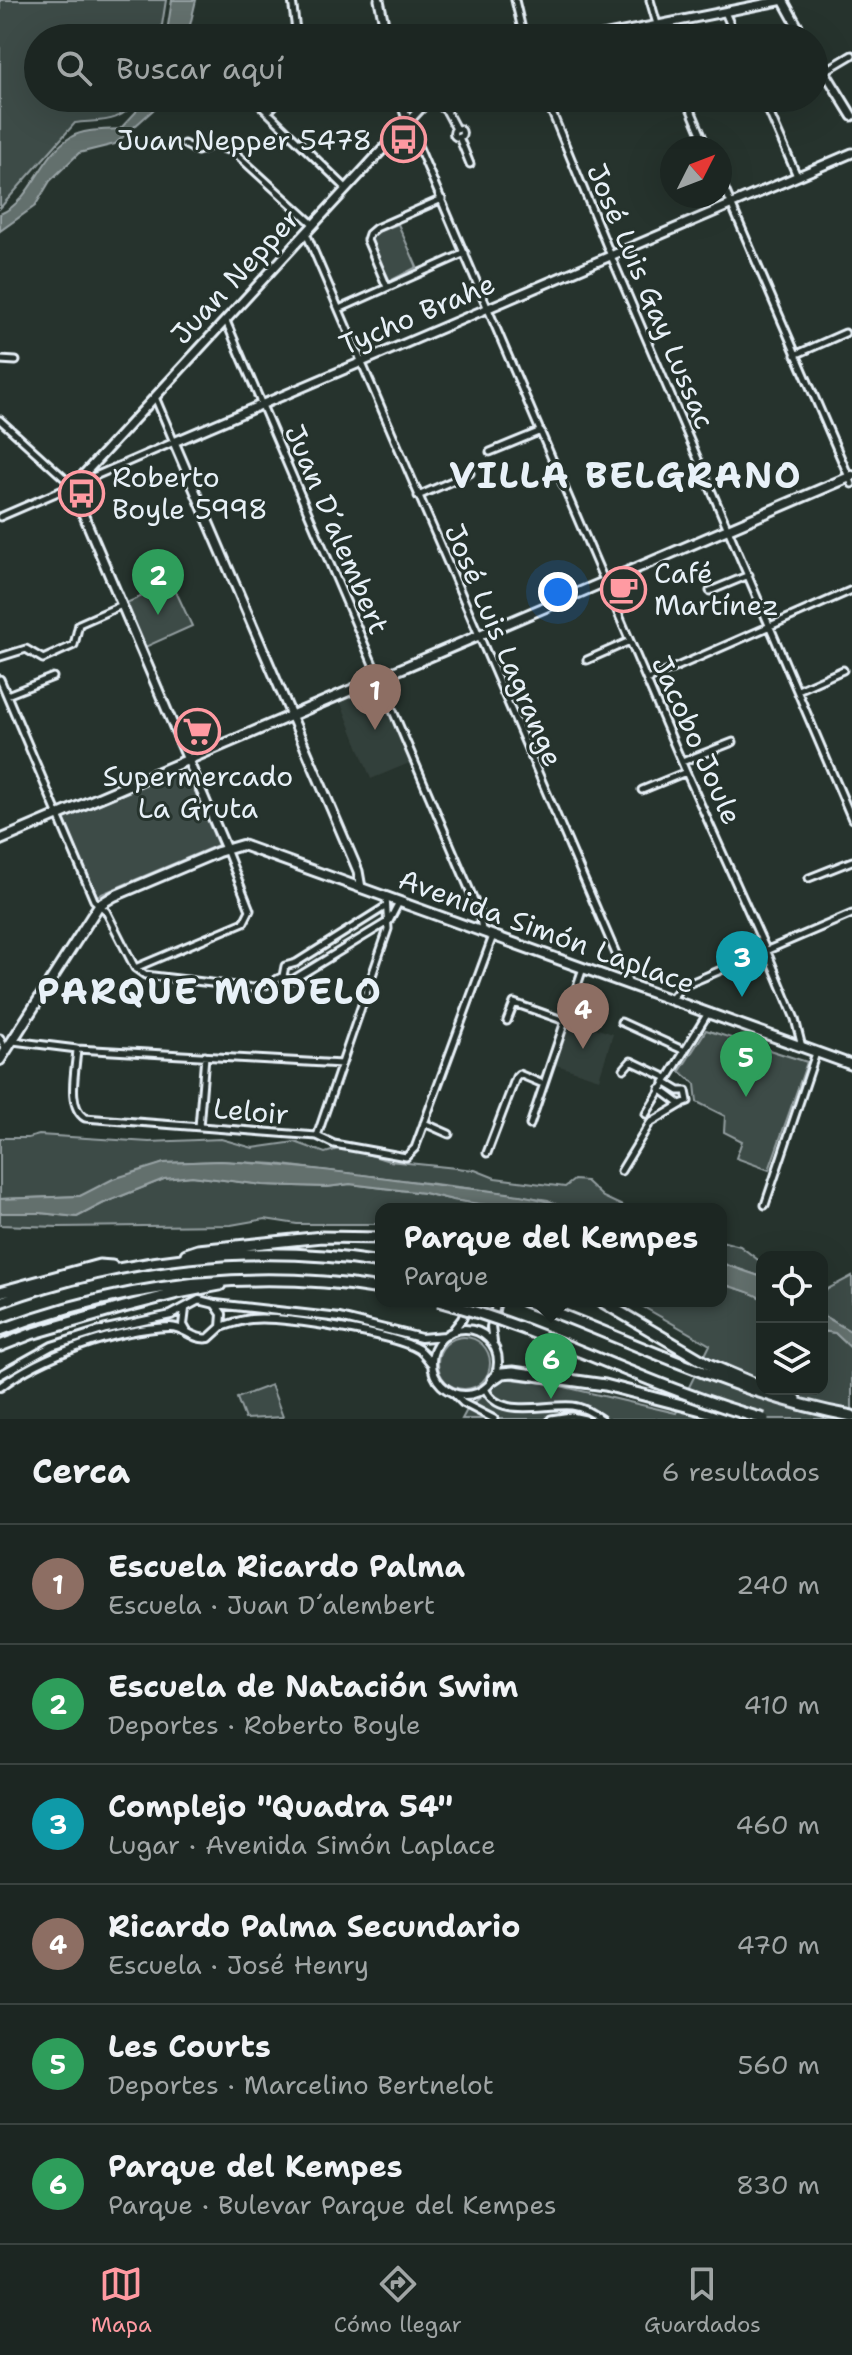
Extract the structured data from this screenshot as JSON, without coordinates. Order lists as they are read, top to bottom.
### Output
{
  "streets": {
    "main road": [
      "Juan Nepper",
      "Tycho Brahe",
      "Jacobo Joule",
      "Avenida Simón Laplace"
    ],
    "street": [
      "José Luis Gay Lussac",
      "Juan D´alembert",
      "José Luis Lagrange",
      "Leloir"
    ]
  },
  "crossings": [
    ["Juan Nepper", "Tycho Brahe"],
    ["Juan Nepper", "Juan D´alembert"],
    ["Juan Nepper", "José Luis Lagrange"],
    ["Juan Nepper", "Jacobo Joule"],
    ["José Luis Gay Lussac", "Tycho Brahe"],
    ["Tycho Brahe", "Juan D´alembert"],
    ["Tycho Brahe", "José Luis Lagrange"],
    ["Tycho Brahe", "Jacobo Joule"],
    ["Juan D´alembert", "Avenida Simón Laplace"],
    ["José Luis Lagrange", "Avenida Simón Laplace"],
    ["Jacobo Joule", "Avenida Simón Laplace"]
  ],
  "districts": ["VILLA BELGRANO", "PARQUE MODELO"],
  "places": {
    "bus stop": ["Juan Nepper 5478", "Roberto Boyle 5998"],
    "cafe": ["Café Martínez"],
    "supermarket": ["Supermercado La Gruta"]
  },
  "north": "top right",
  "page": {
    "search": "Buscar aquí",
    "pins": [
      "2",
      "1",
      "3",
      "4",
      "5",
      "6"
    ],
    "popup": ["Parque del Kempes", "Parque"],
    "heading": ["Cerca", "6 resultados"],
    "list": [
      {
        "mark": "1",
        "name": "Escuela Ricardo Palma",
        "note": "Escuela · Juan D´alembert",
        "value": "240 m"
      },
      {
        "mark": "2",
        "name": "Escuela de Natación Swim",
        "note": "Deportes · Roberto Boyle",
        "value": "410 m"
      },
      {
        "mark": "3",
        "name": "Complejo \"Quadra 54\"",
        "note": "Lugar · Avenida Simón Laplace",
        "value": "460 m"
      },
      {
        "mark": "4",
        "name": "Ricardo Palma Secundario",
        "note": "Escuela · José Henry",
        "value": "470 m"
      },
      {
        "mark": "5",
        "name": "Les Courts",
        "note": "Deportes · Marcelino Bertnelot",
        "value": "560 m"
      },
      {
        "mark": "6",
        "name": "Parque del Kempes",
        "note": "Parque · Bulevar Parque del Kempes",
        "value": "830 m"
      }
    ],
    "nav": ["Mapa", "Cómo llegar", "Guardados"]
  }
}
